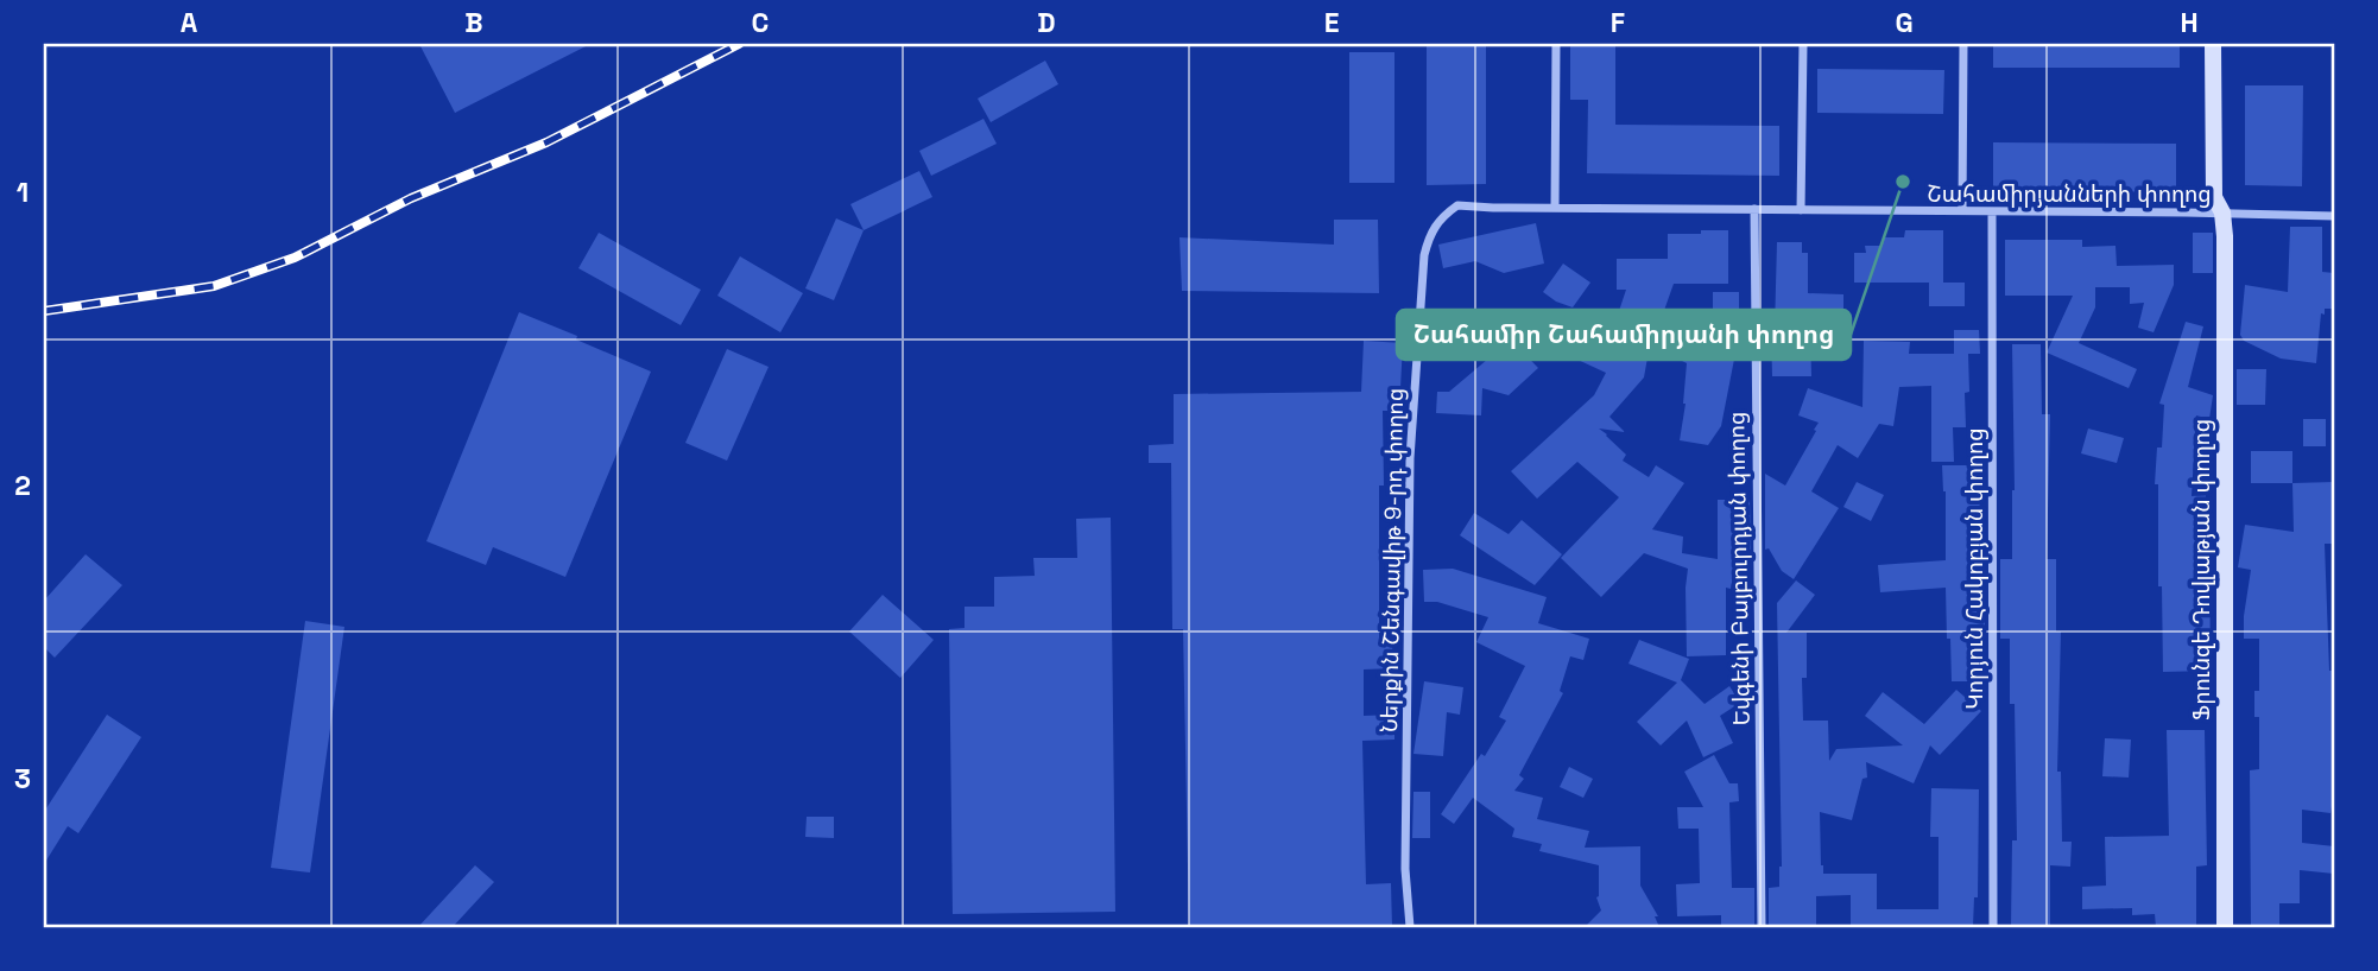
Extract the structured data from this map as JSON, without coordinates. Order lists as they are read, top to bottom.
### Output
{
  "streets": {
    "street": [
      "Շահամիրյանների փողոց",
      "Ներքին Շենգավիթ 9-րդ փողոց",
      "Եվգենի Բայբուրդյան փողոց",
      "Կորյուն Հակոբյան փողոց",
      "Ֆրունզե Դովլաթյան փողոց"
    ]
  },
  "crossings": [
    ["Շահամիրյանների փողոց", "Ներքին Շենգավիթ 9-րդ փողոց"],
    ["Շահամիրյանների փողոց", "Եվգենի Բայբուրդյան փողոց"],
    ["Շահամիրյանների փողոց", "Կորյուն Հակոբյան փողոց"],
    ["Շահամիրյանների փողոց", "Ֆրունզե Դովլաթյան փողոց"]
  ],
  "places": ["Շահամիր Շահամիրյանի փողոց"],
  "grid": {
    "columns": [
      "A",
      "B",
      "C",
      "D",
      "E",
      "F",
      "G",
      "H"
    ],
    "rows": ["1", "2", "3"]
  }
}
